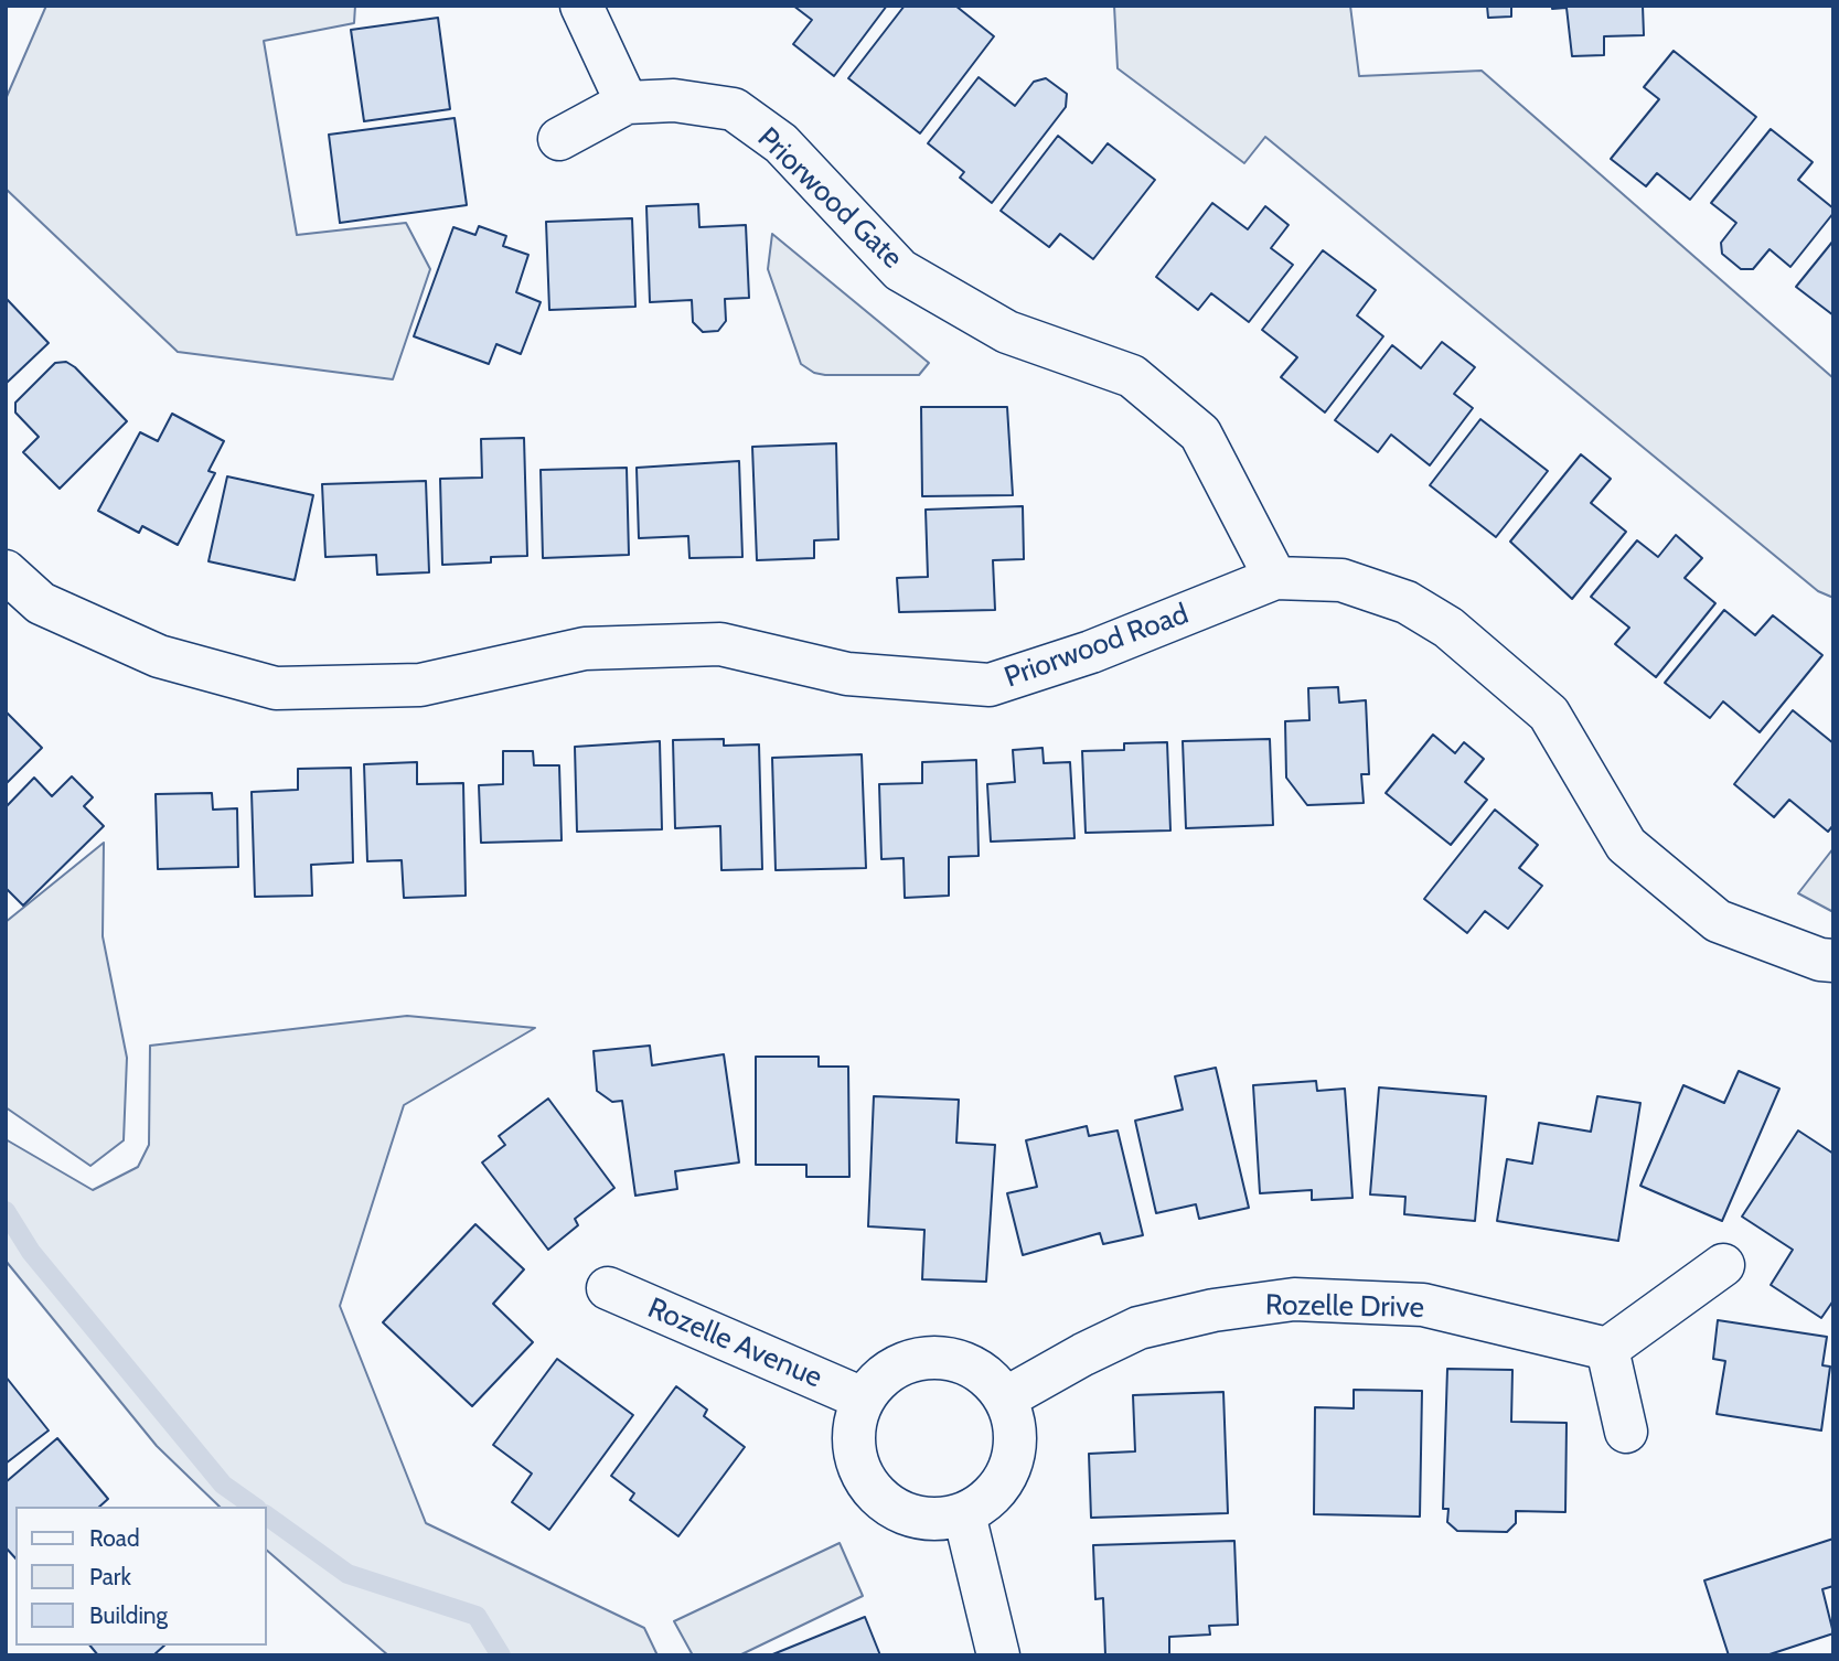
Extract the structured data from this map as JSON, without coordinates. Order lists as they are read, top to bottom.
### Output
{
  "streets": {
    "street": [
      "Priorwood Gate",
      "Priorwood Road",
      "Rozelle Drive",
      "Rozelle Avenue"
    ]
  },
  "crossings": [
    ["Priorwood Gate", "Priorwood Road"],
    ["Rozelle Drive", "Rozelle Avenue"]
  ],
  "legend": ["Road", "Park", "Building"]
}
